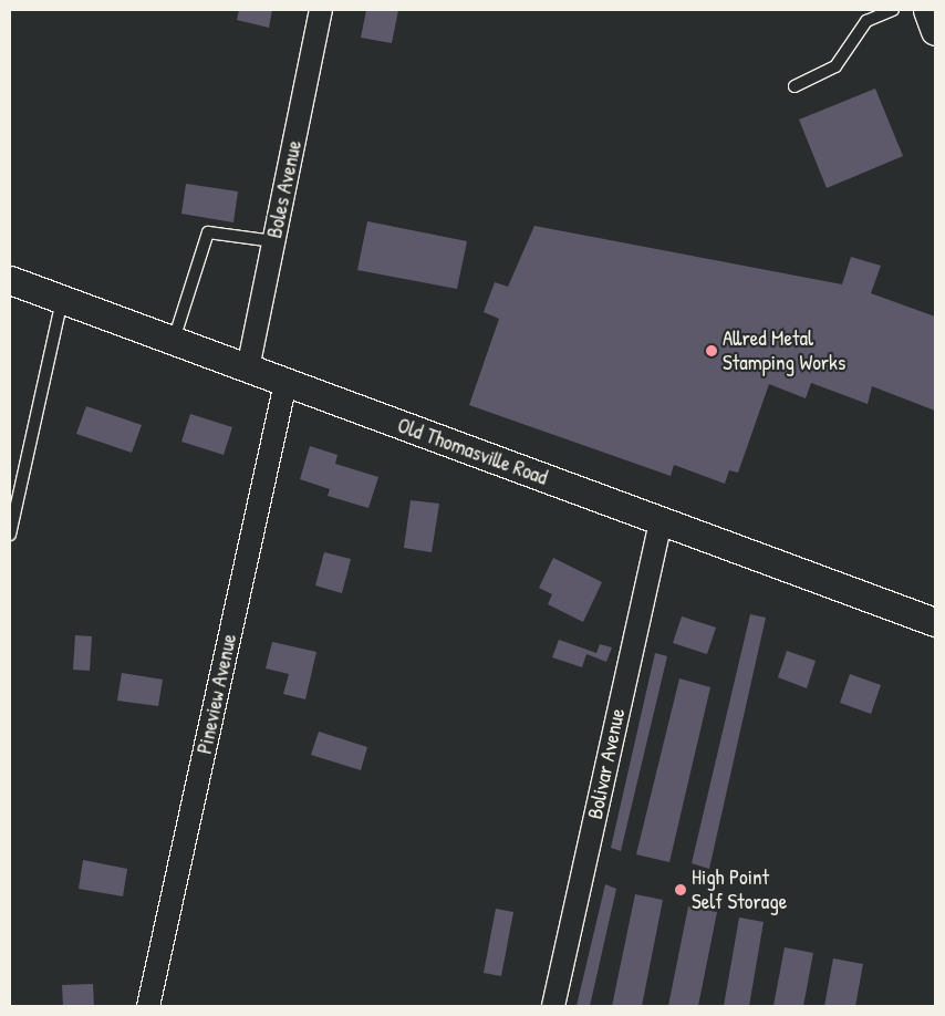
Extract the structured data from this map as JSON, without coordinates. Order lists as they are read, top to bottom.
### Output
{
  "streets": {
    "street": [
      "Boles Avenue",
      "Old Thomasville Road",
      "Pineview Avenue",
      "Bolivar Avenue"
    ]
  },
  "crossings": [
    ["Boles Avenue", "Old Thomasville Road"],
    ["Old Thomasville Road", "Pineview Avenue"],
    ["Old Thomasville Road", "Bolivar Avenue"]
  ],
  "places": ["Allred Metal Stamping Works", "High Point Self Storage"]
}
